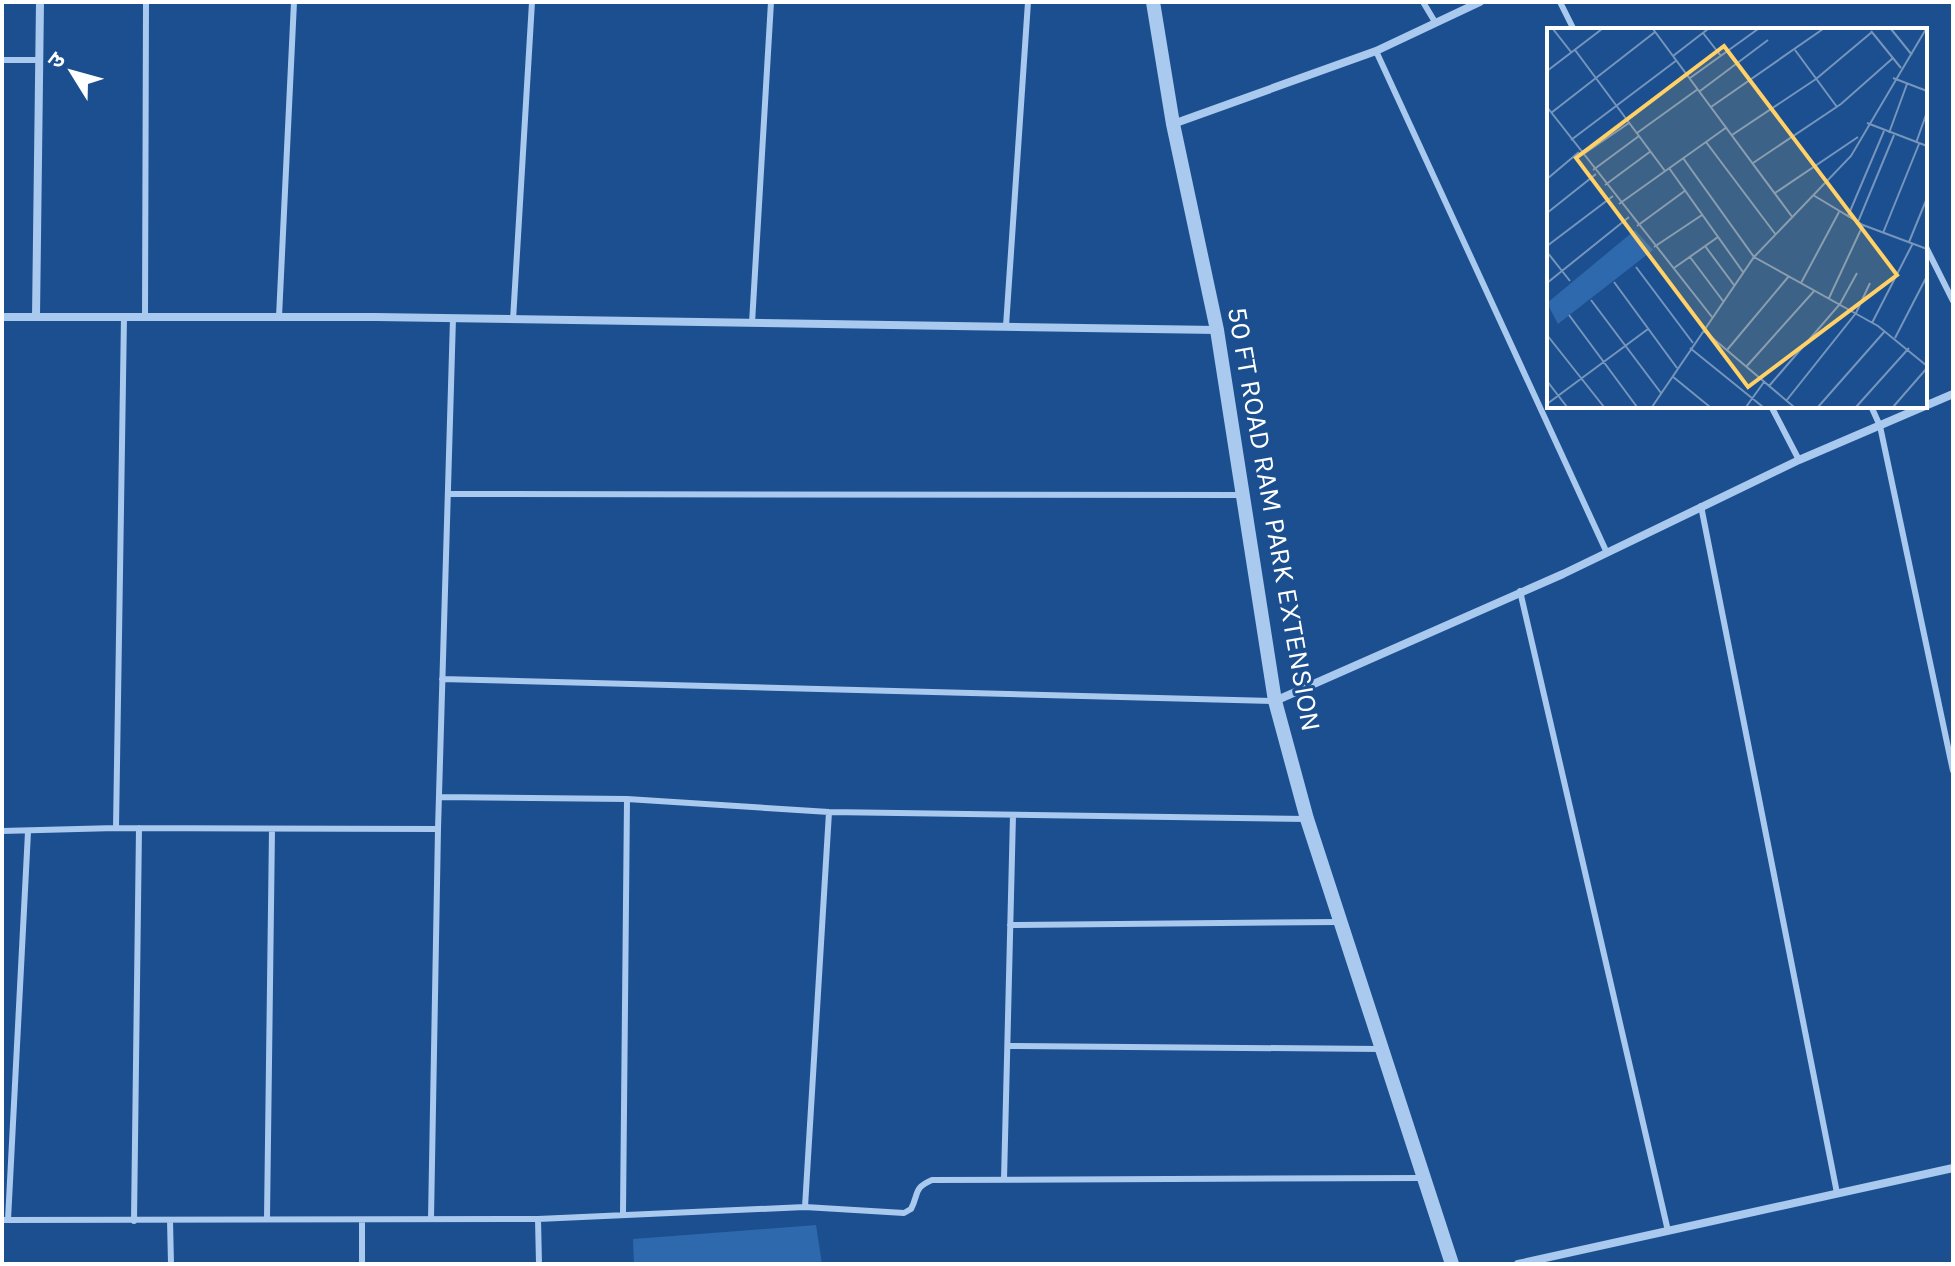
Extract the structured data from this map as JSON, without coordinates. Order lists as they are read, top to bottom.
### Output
{
  "streets": {
    "street": ["50 FT ROAD RAM PARK EXTENSION"]
  },
  "north": "top left"
}
